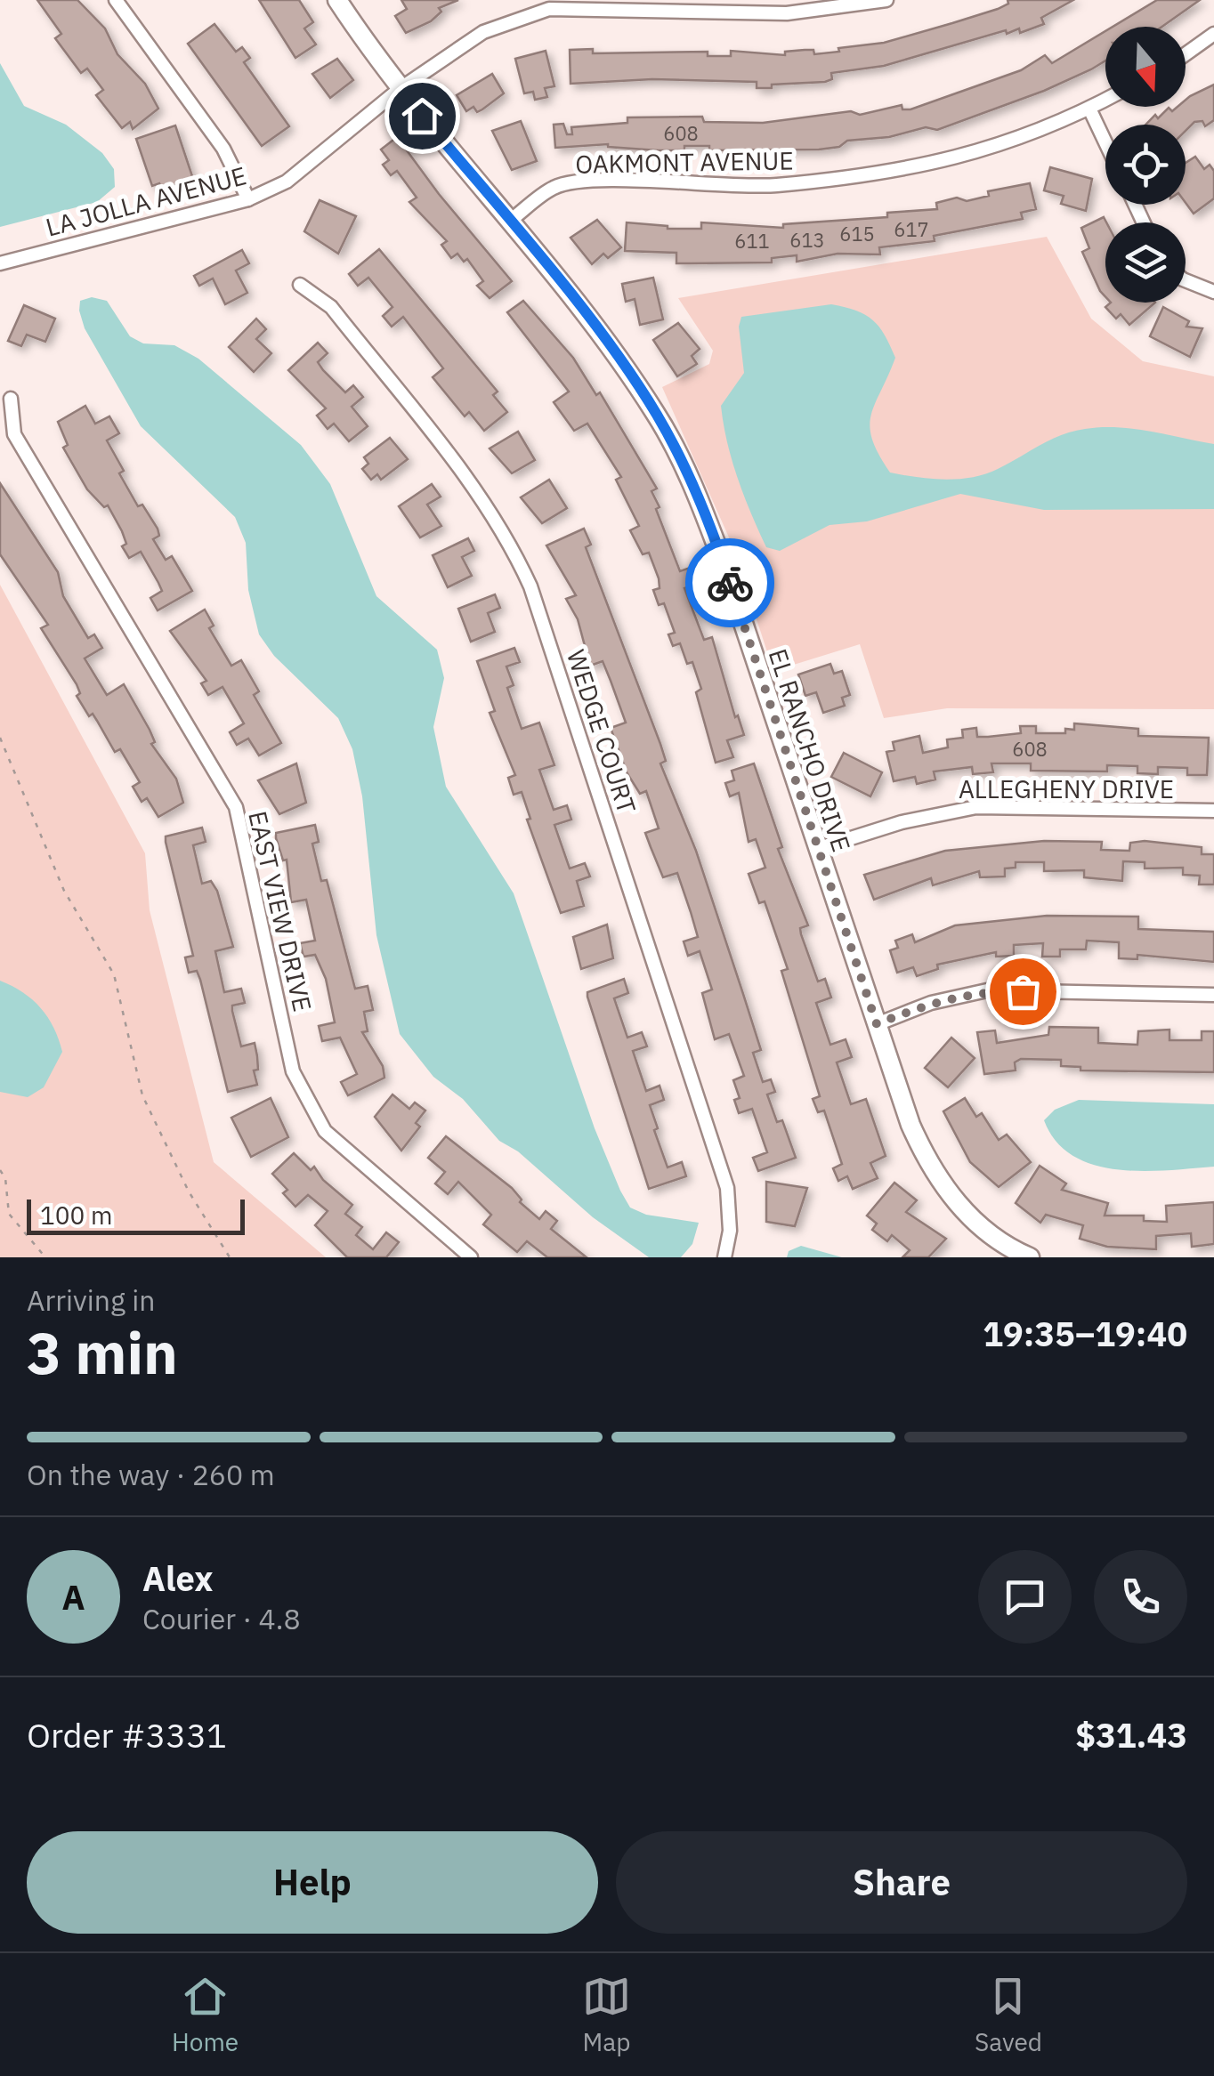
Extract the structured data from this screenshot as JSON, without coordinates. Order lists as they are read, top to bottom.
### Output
{
  "streets": {
    "street": [
      "OAKMONT AVENUE",
      "LA JOLLA AVENUE",
      "WEDGE COURT",
      "EL RANCHO DRIVE",
      "ALLEGHENY DRIVE",
      "EAST VIEW DRIVE"
    ]
  },
  "crossings": [
    ["OAKMONT AVENUE", "EL RANCHO DRIVE"],
    ["LA JOLLA AVENUE", "EL RANCHO DRIVE"],
    ["EL RANCHO DRIVE", "ALLEGHENY DRIVE"]
  ],
  "house_numbers": [
    "608",
    "617",
    "615",
    "613",
    "611",
    "608"
  ],
  "scale_bar": "100 m",
  "north": "bottom",
  "page": {
    "scale": "100 m",
    "heading": ["3 min", "Arriving in", "19:35–19:40"],
    "panel": [
      "Alex",
      "Courier · 4.8",
      "Order #3331",
      "$31.43"
    ],
    "bar": "On the way · 260 m",
    "round": "A",
    "buttons": ["Help", "Share"],
    "tabs": ["Home", "Map", "Saved"]
  }
}
